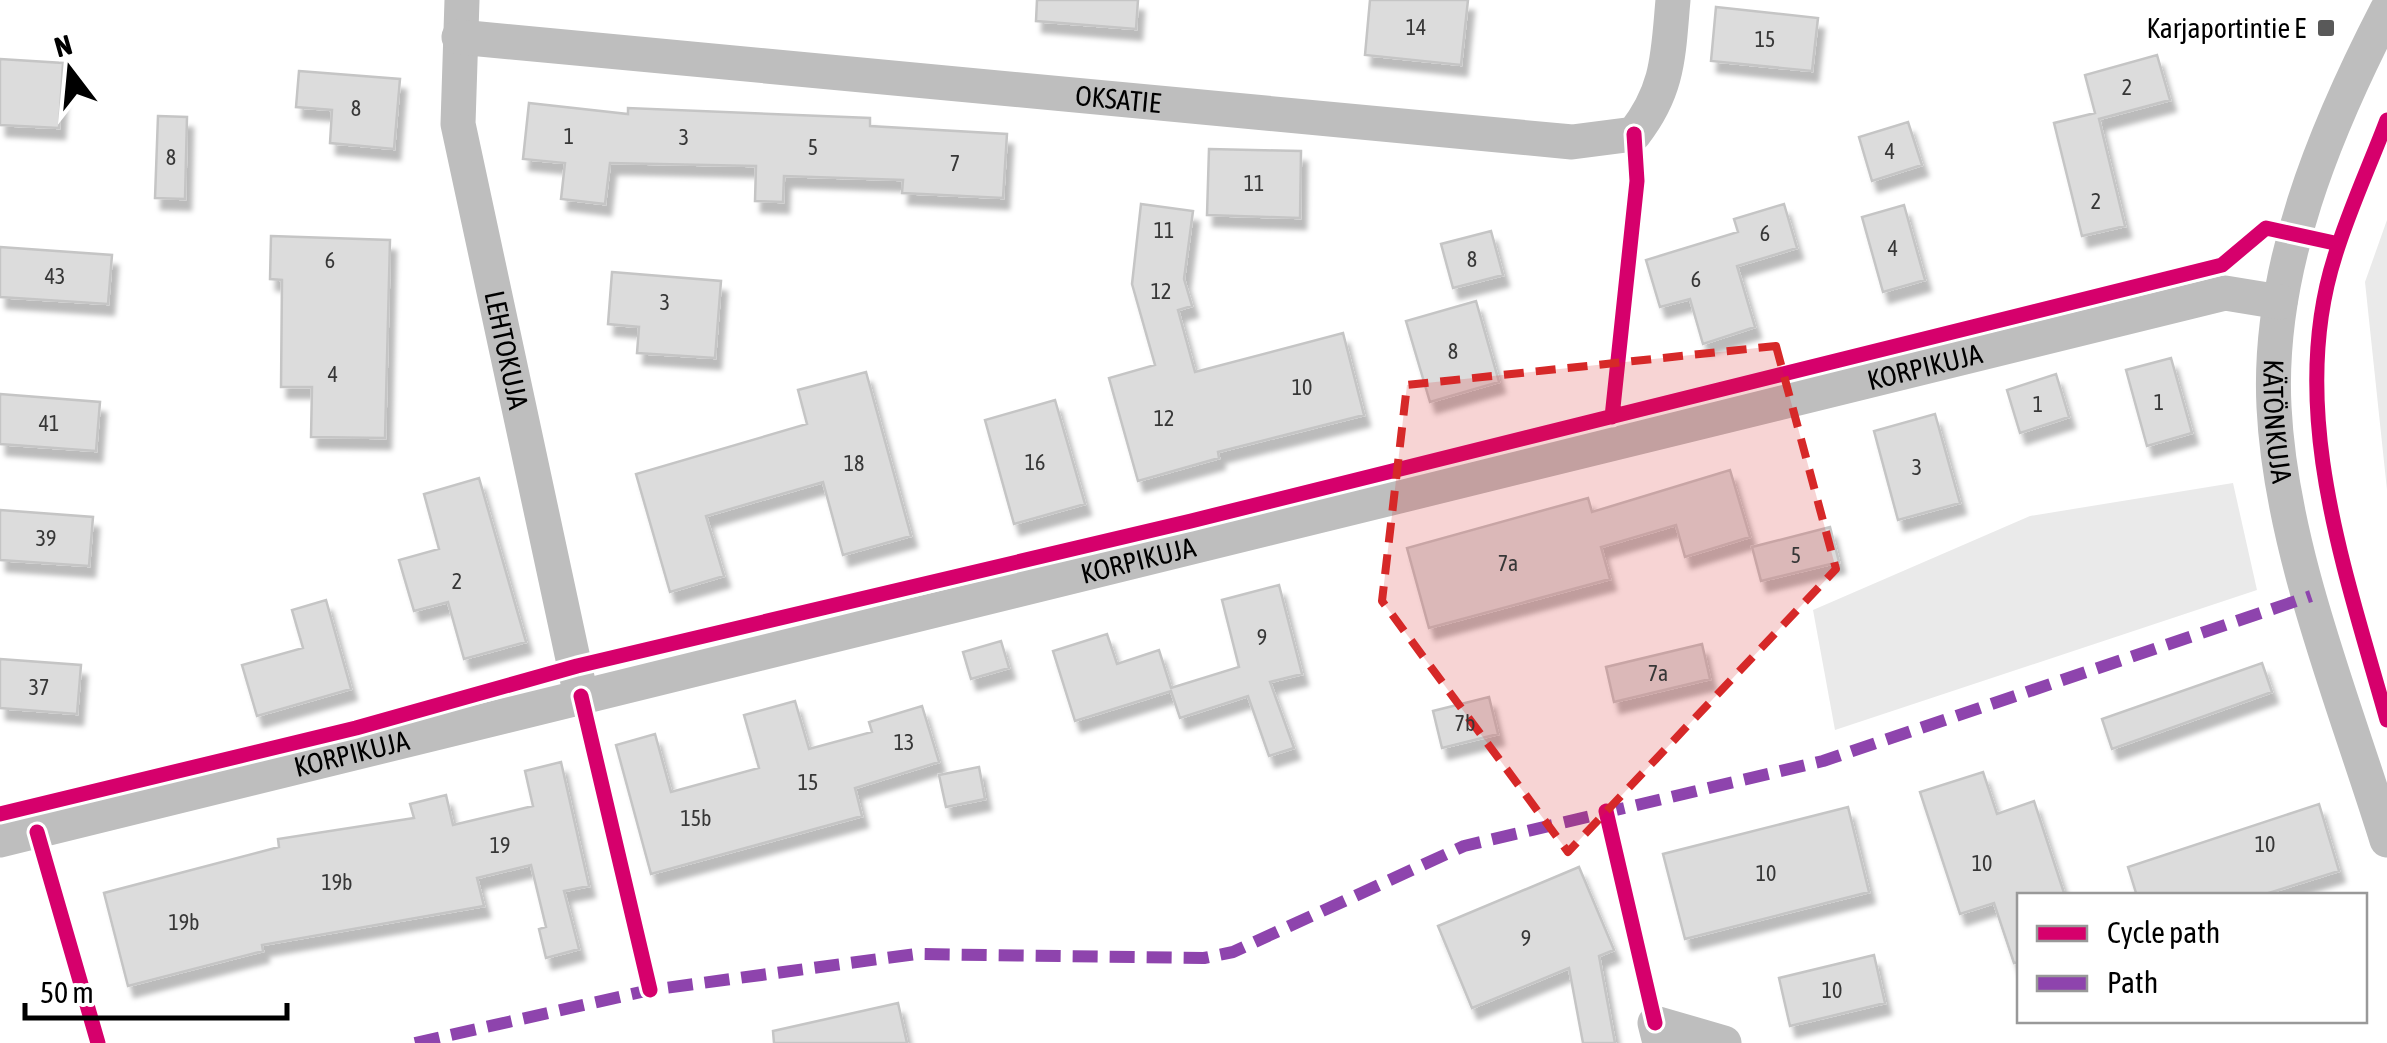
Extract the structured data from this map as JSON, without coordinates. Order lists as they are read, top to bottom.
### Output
{
  "streets": {
    "street": [
      "OKSATIE",
      "LEHTOKUJA",
      "KORPIKUJA",
      "KÄTÖNKUJA"
    ]
  },
  "crossings": [
    ["OKSATIE", "LEHTOKUJA"],
    ["LEHTOKUJA", "KORPIKUJA"],
    ["KORPIKUJA", "KÄTÖNKUJA"]
  ],
  "places": {
    "transit": ["Karjaportintie E"]
  },
  "house_numbers": [
    "14",
    "15",
    "2",
    "8",
    "1",
    "3",
    "5",
    "4",
    "8",
    "7",
    "11",
    "2",
    "11",
    "6",
    "4",
    "8",
    "6",
    "43",
    "6",
    "12",
    "3",
    "8",
    "4",
    "10",
    "1",
    "1",
    "12",
    "41",
    "16",
    "18",
    "3",
    "39",
    "5",
    "7a",
    "2",
    "9",
    "7a",
    "37",
    "7b",
    "13",
    "15",
    "15b",
    "10",
    "19",
    "10",
    "10",
    "19b",
    "19b",
    "9",
    "10"
  ],
  "legend": ["Cycle path", "Path"],
  "scale_bar": "50 m",
  "north": "top"
}
